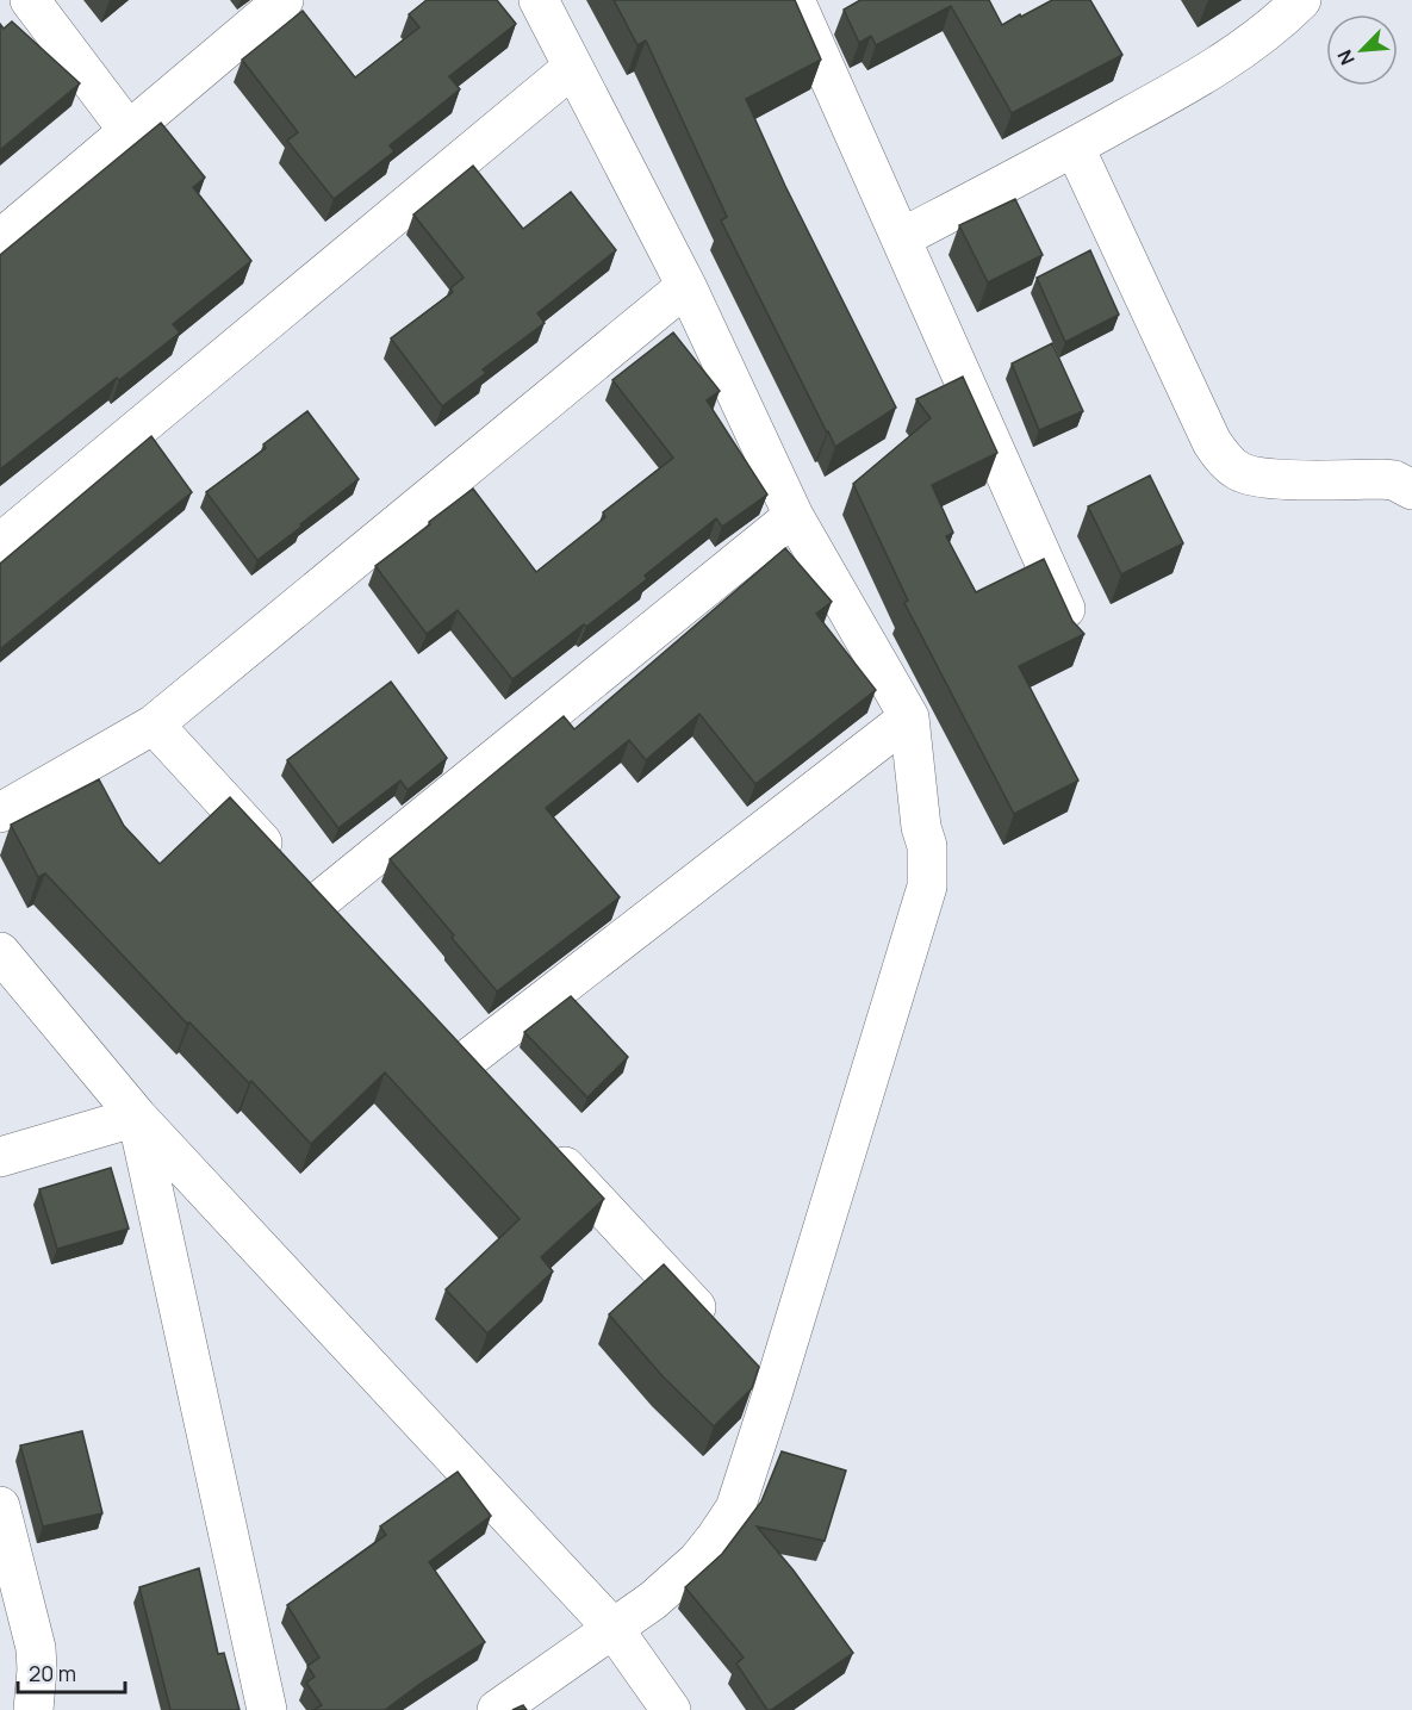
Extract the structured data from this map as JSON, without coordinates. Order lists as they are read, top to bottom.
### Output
{
  "scale_bar": "20 m",
  "north": "bottom left"
}
